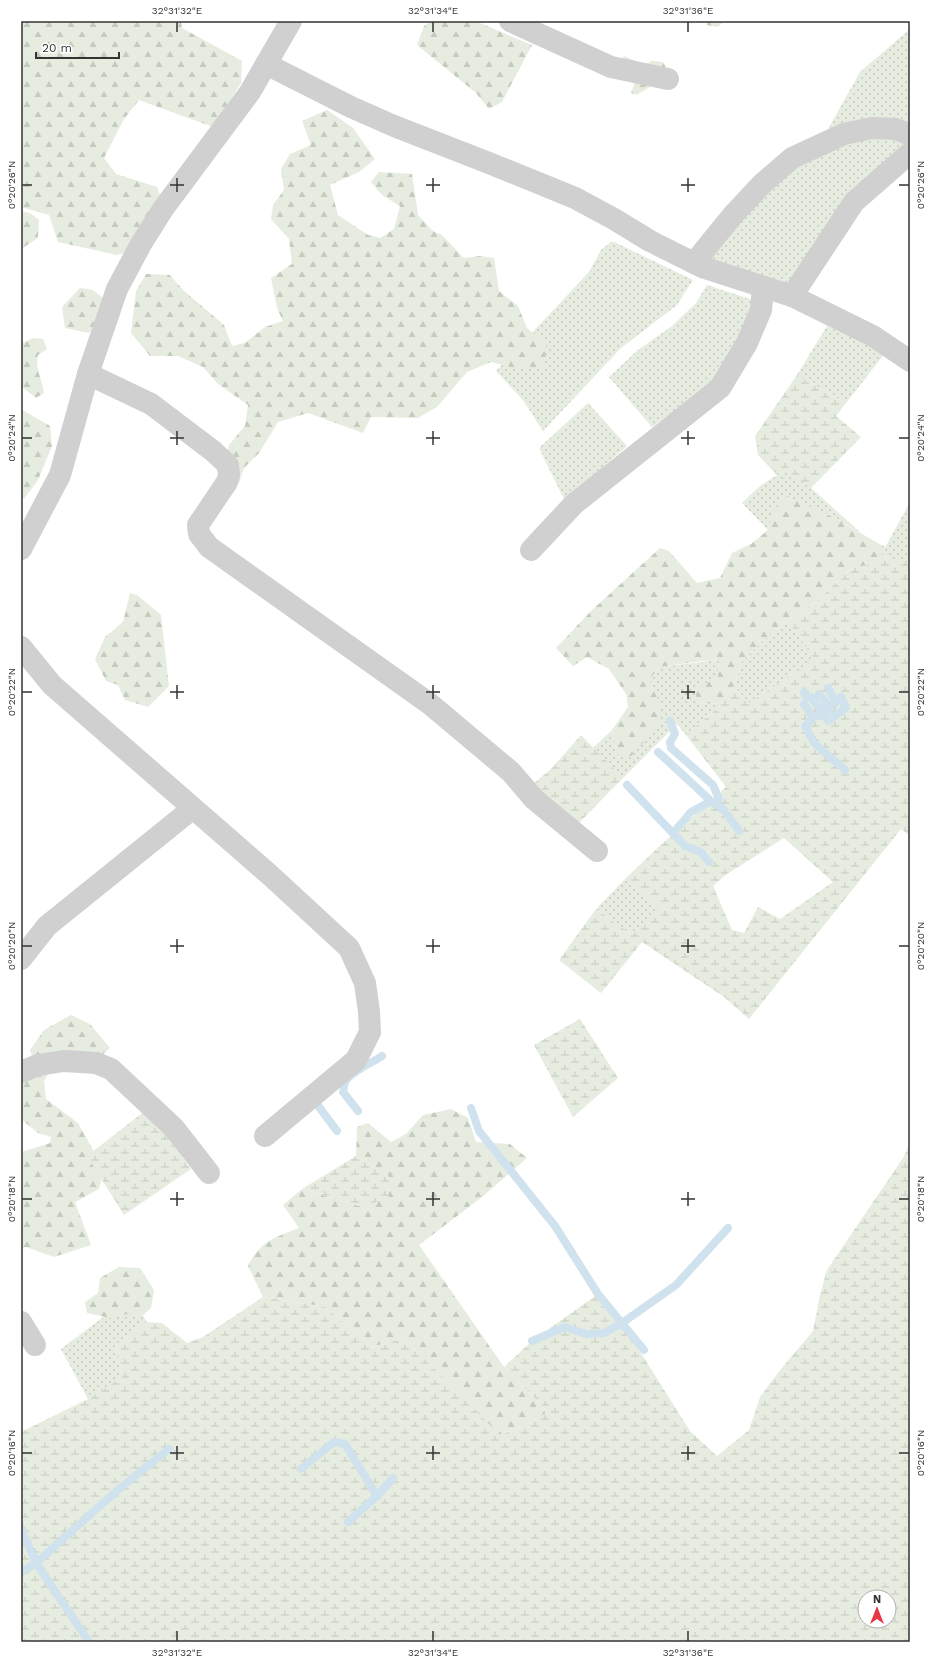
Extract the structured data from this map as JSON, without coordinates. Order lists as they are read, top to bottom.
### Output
{
  "scale_bar": "20 m",
  "north": "top",
  "coordinates": [
    "32°31'32\"E",
    "32°31'34\"E",
    "32°31'36\"E",
    "0°20'26\"N",
    "0°20'24\"N",
    "0°20'22\"N",
    "0°20'20\"N",
    "0°20'18\"N",
    "0°20'16\"N"
  ]
}
